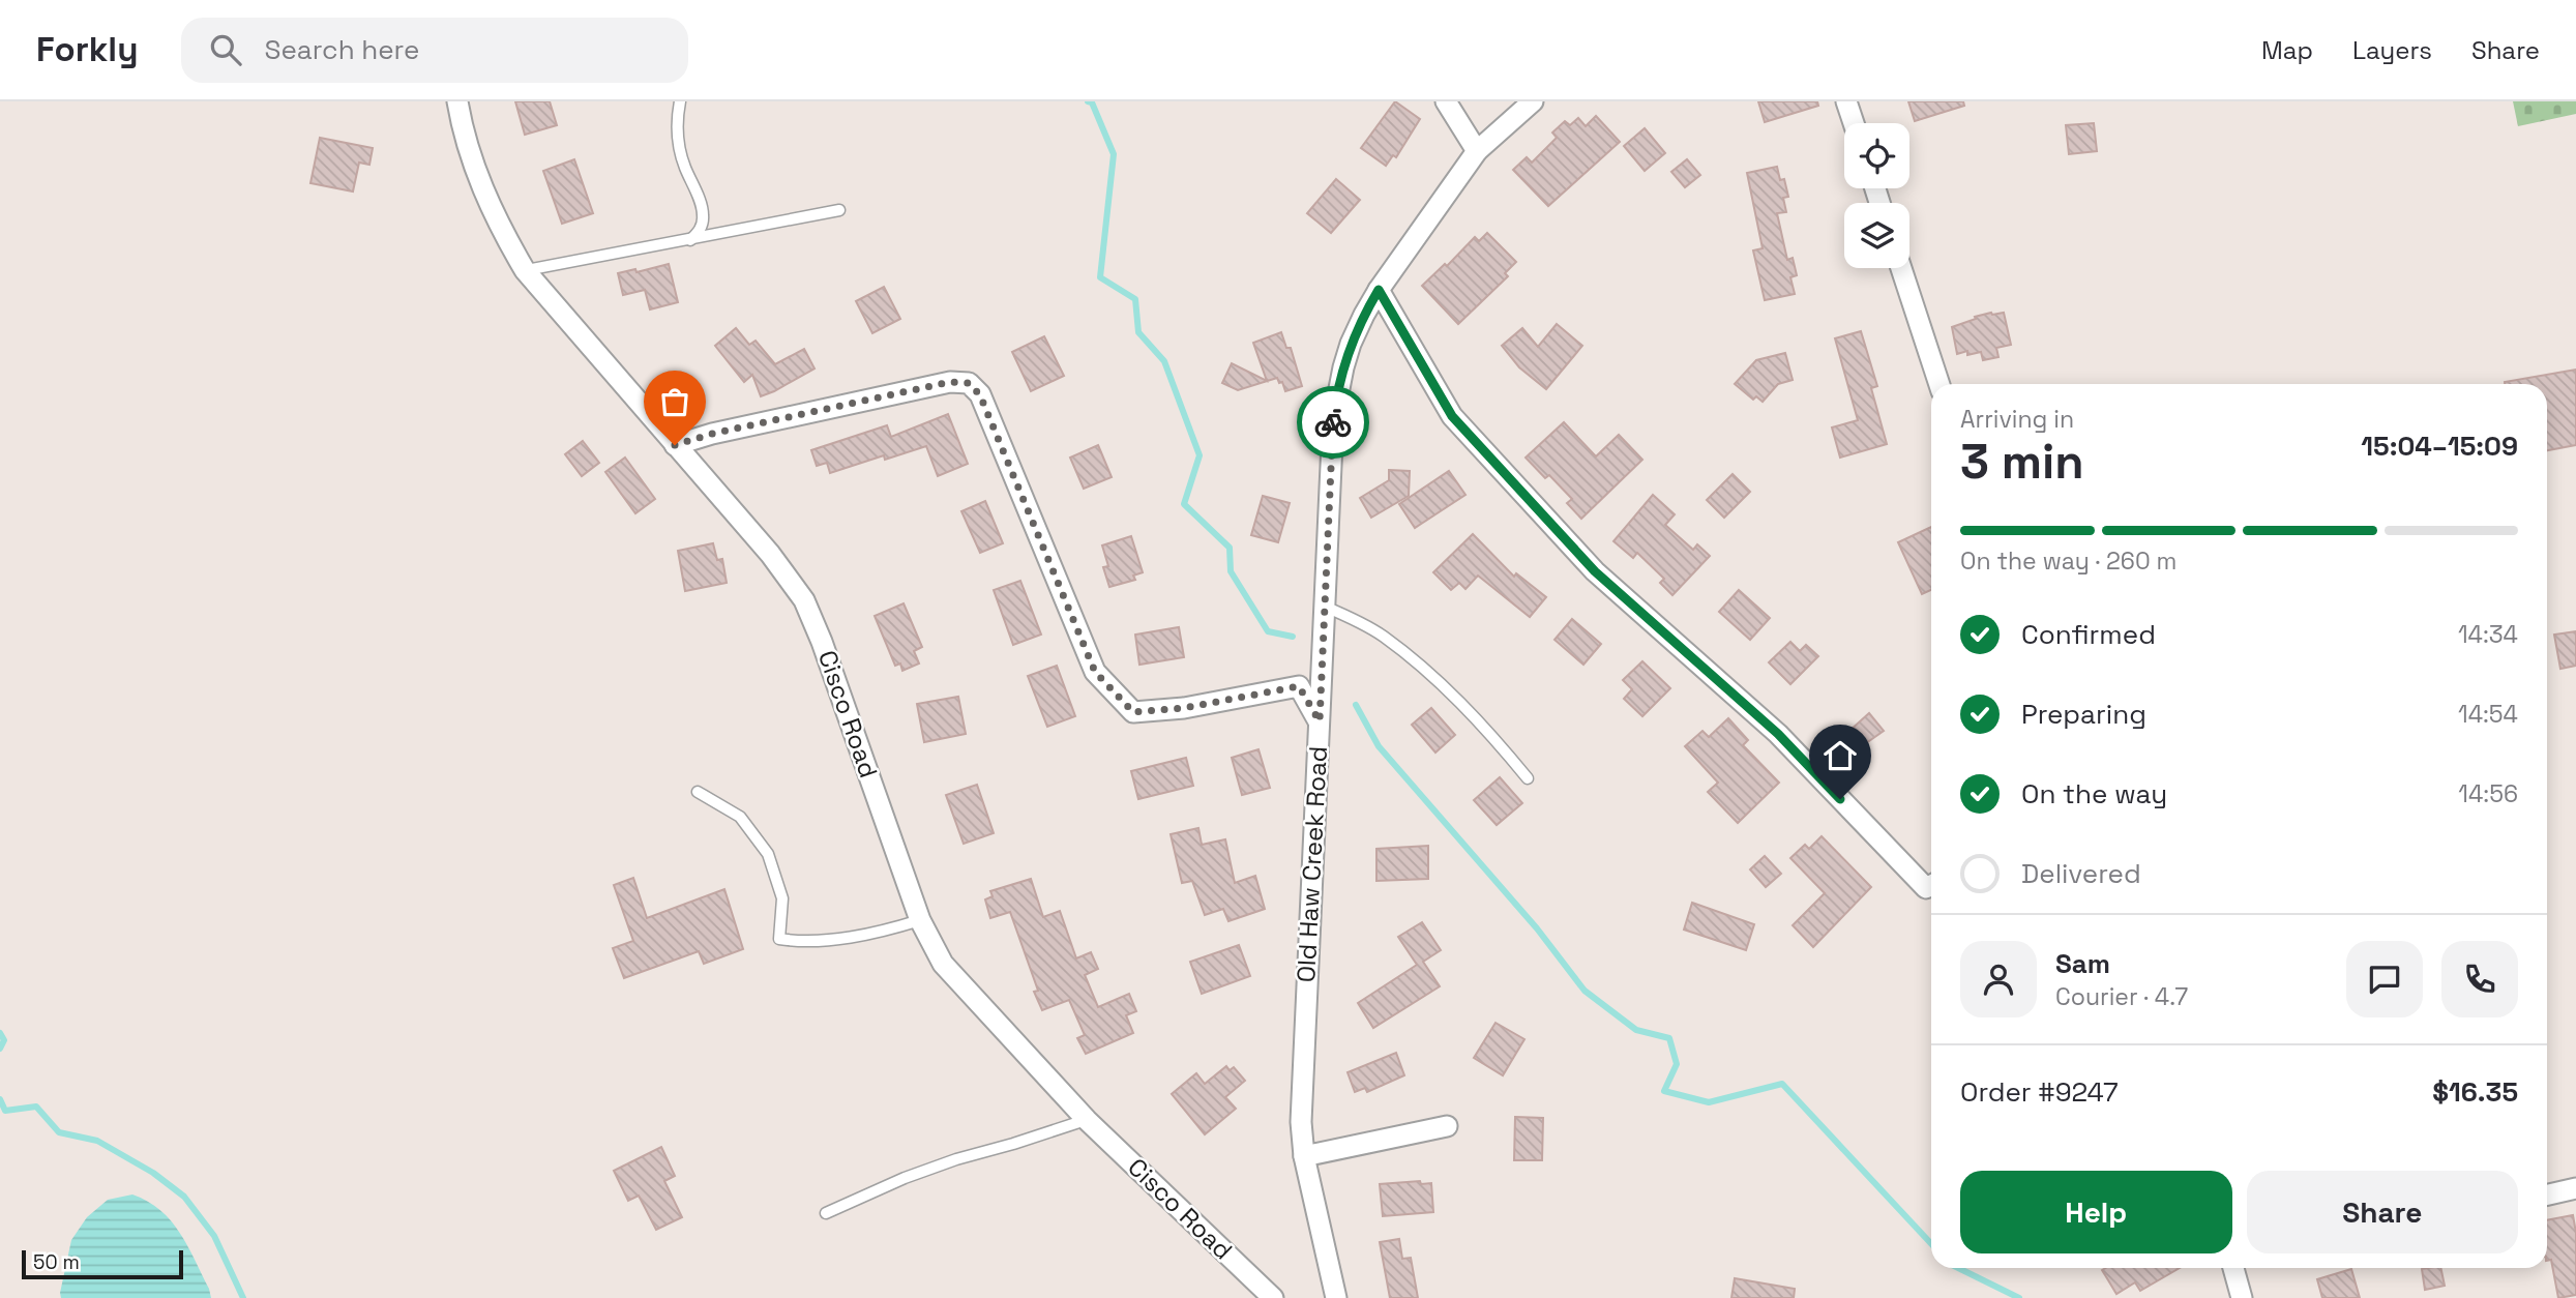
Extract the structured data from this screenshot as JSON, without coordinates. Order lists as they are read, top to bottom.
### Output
{
  "streets": {
    "street": ["Cisco Road", "Old Haw Creek Road"]
  },
  "scale_bar": "50 m",
  "page": {
    "header": "Forkly",
    "search": "Search here",
    "nav": ["Map", "Layers", "Share"],
    "heading": ["3 min", "Arriving in", "15:04–15:09"],
    "panel": [
      "Sam",
      "Courier · 4.7",
      "Order #9247",
      "$16.35"
    ],
    "bar": "On the way · 260 m",
    "list": [
      ["Confirmed", "14:34"],
      ["Preparing", "14:54"],
      ["On the way", "14:56"],
      "Delivered"
    ],
    "buttons": ["Help", "Share"],
    "scale": "50 m"
  }
}
